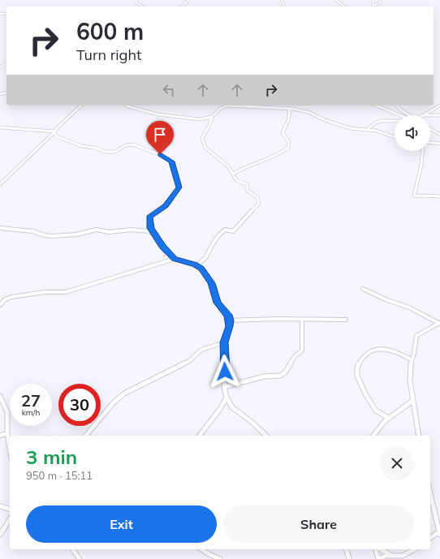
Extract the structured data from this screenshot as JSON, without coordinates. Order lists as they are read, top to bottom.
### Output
{
  "page": {
    "turn": ["600 m", "Turn right"],
    "speed": "27 km/h",
    "limit": "30",
    "heading": ["3 min", "950 m · 15:11"],
    "buttons": ["Exit", "Share"]
  }
}
